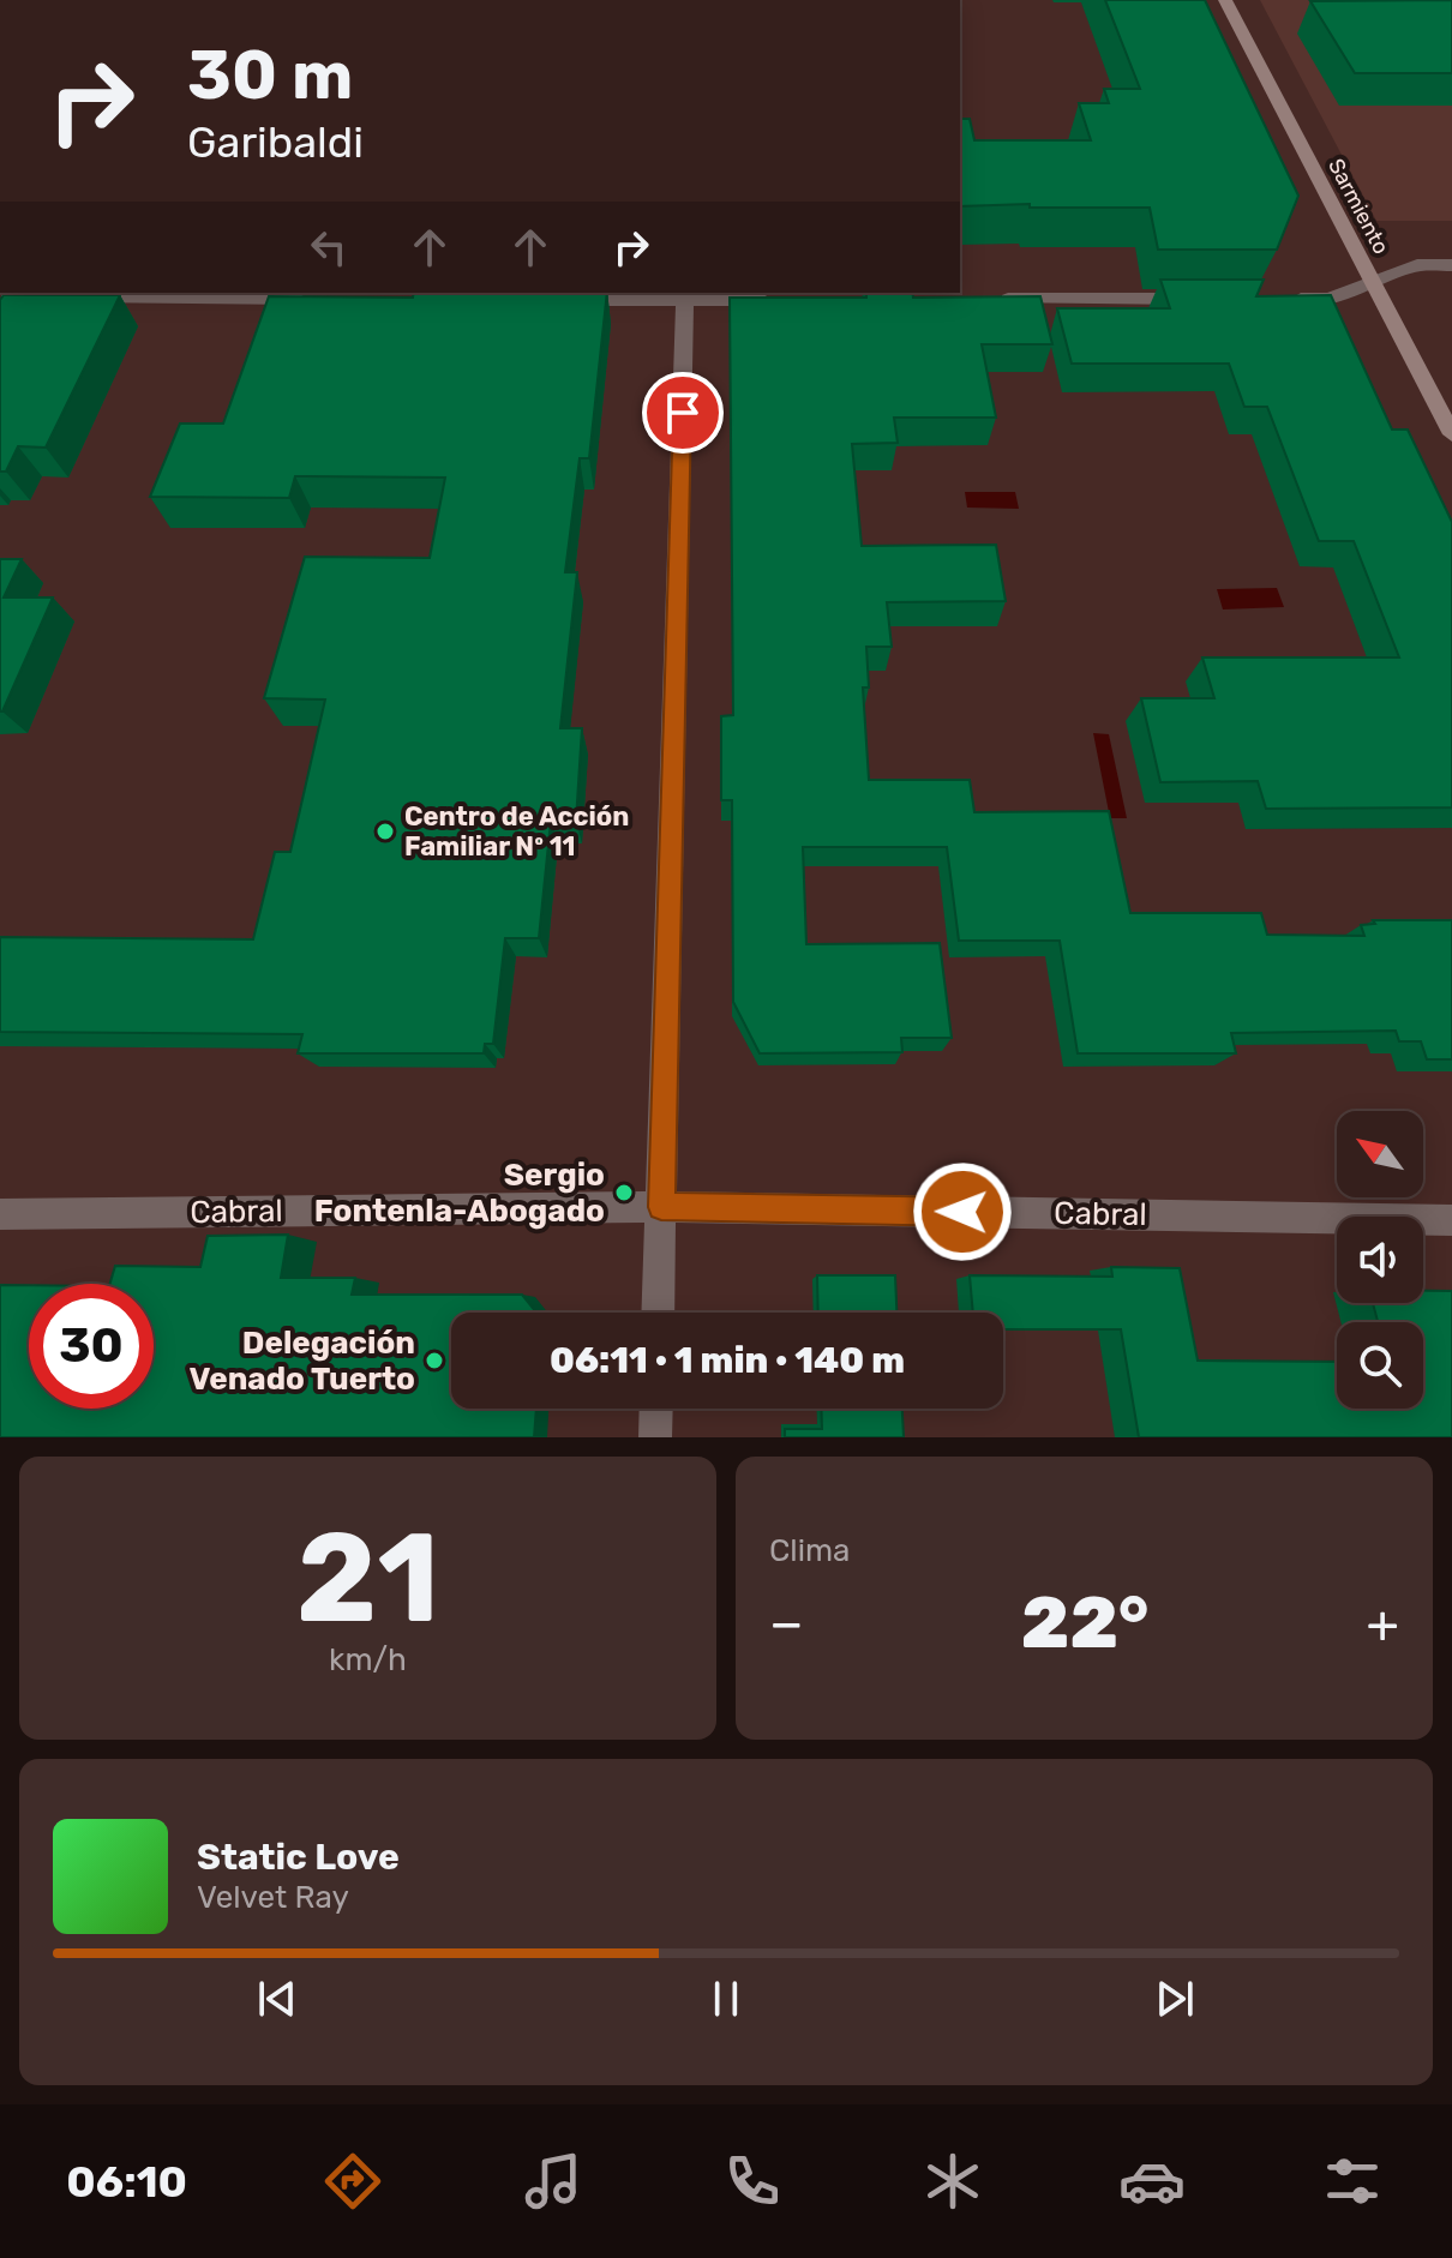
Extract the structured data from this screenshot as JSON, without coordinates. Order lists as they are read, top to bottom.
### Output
{
  "streets": {
    "street": ["Sarmiento", "Cabral"]
  },
  "places": ["Centro de Acción Familiar Nº 11", "Sergio Fontenla-Abogado", "Delegación Venado Tuerto"],
  "north": "top left",
  "page": {
    "turn": ["30 m", "Garibaldi"],
    "limit": "30",
    "trip": "06:11 · 1 min · 140 m",
    "tile": [
      ["21", "km/h"],
      "Clima"
    ],
    "heat": ["−", "22°", "+"],
    "song": ["Static Love", "Velvet Ray"],
    "tabs": "06:10"
  }
}
